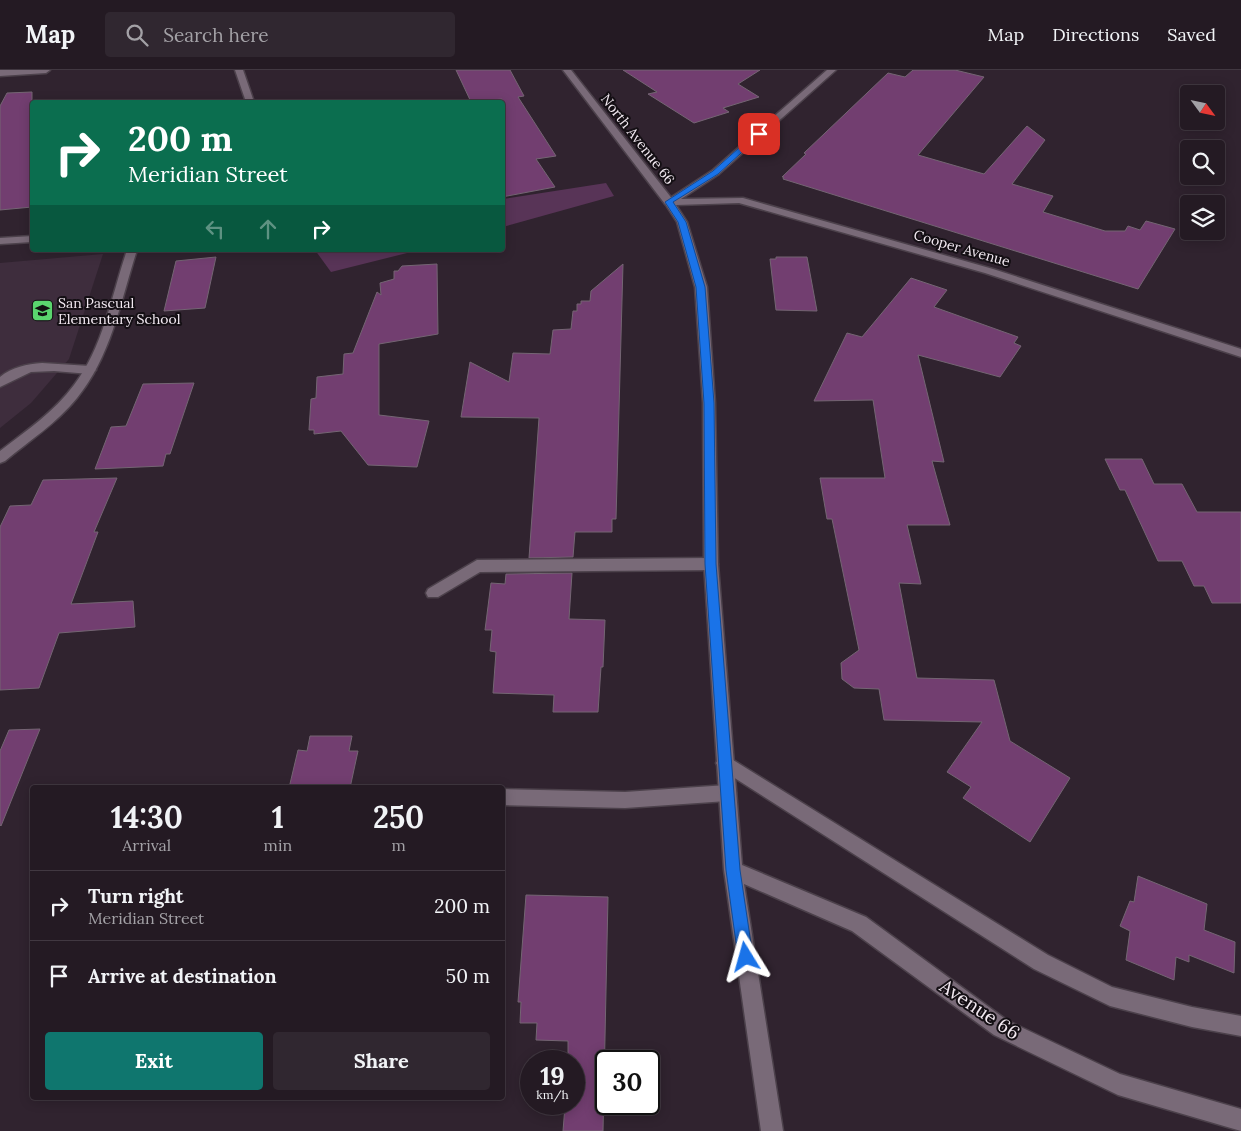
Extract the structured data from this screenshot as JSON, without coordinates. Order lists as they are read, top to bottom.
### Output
{
  "streets": {
    "street": ["North Avenue 66", "Cooper Avenue", "Avenue 66"]
  },
  "crossings": [
    ["North Avenue 66", "Cooper Avenue"]
  ],
  "places": {
    "school or university": ["San Pascual Elementary School"]
  },
  "north": "bottom right",
  "page": {
    "header": "Map",
    "search": "Search here",
    "nav": ["Map", "Directions", "Saved"],
    "turn": ["200 m", "Meridian Street"],
    "eta": [
      "14:30",
      "Arrival",
      "1",
      "min",
      "250",
      "m"
    ],
    "list": [
      {
        "name": "Turn right",
        "note": "Meridian Street",
        "value": "200 m"
      },
      {
        "name": "Arrive at destination",
        "value": "50 m"
      }
    ],
    "buttons": ["Exit", "Share"],
    "speed": "19 km/h",
    "limit": "30"
  }
}
